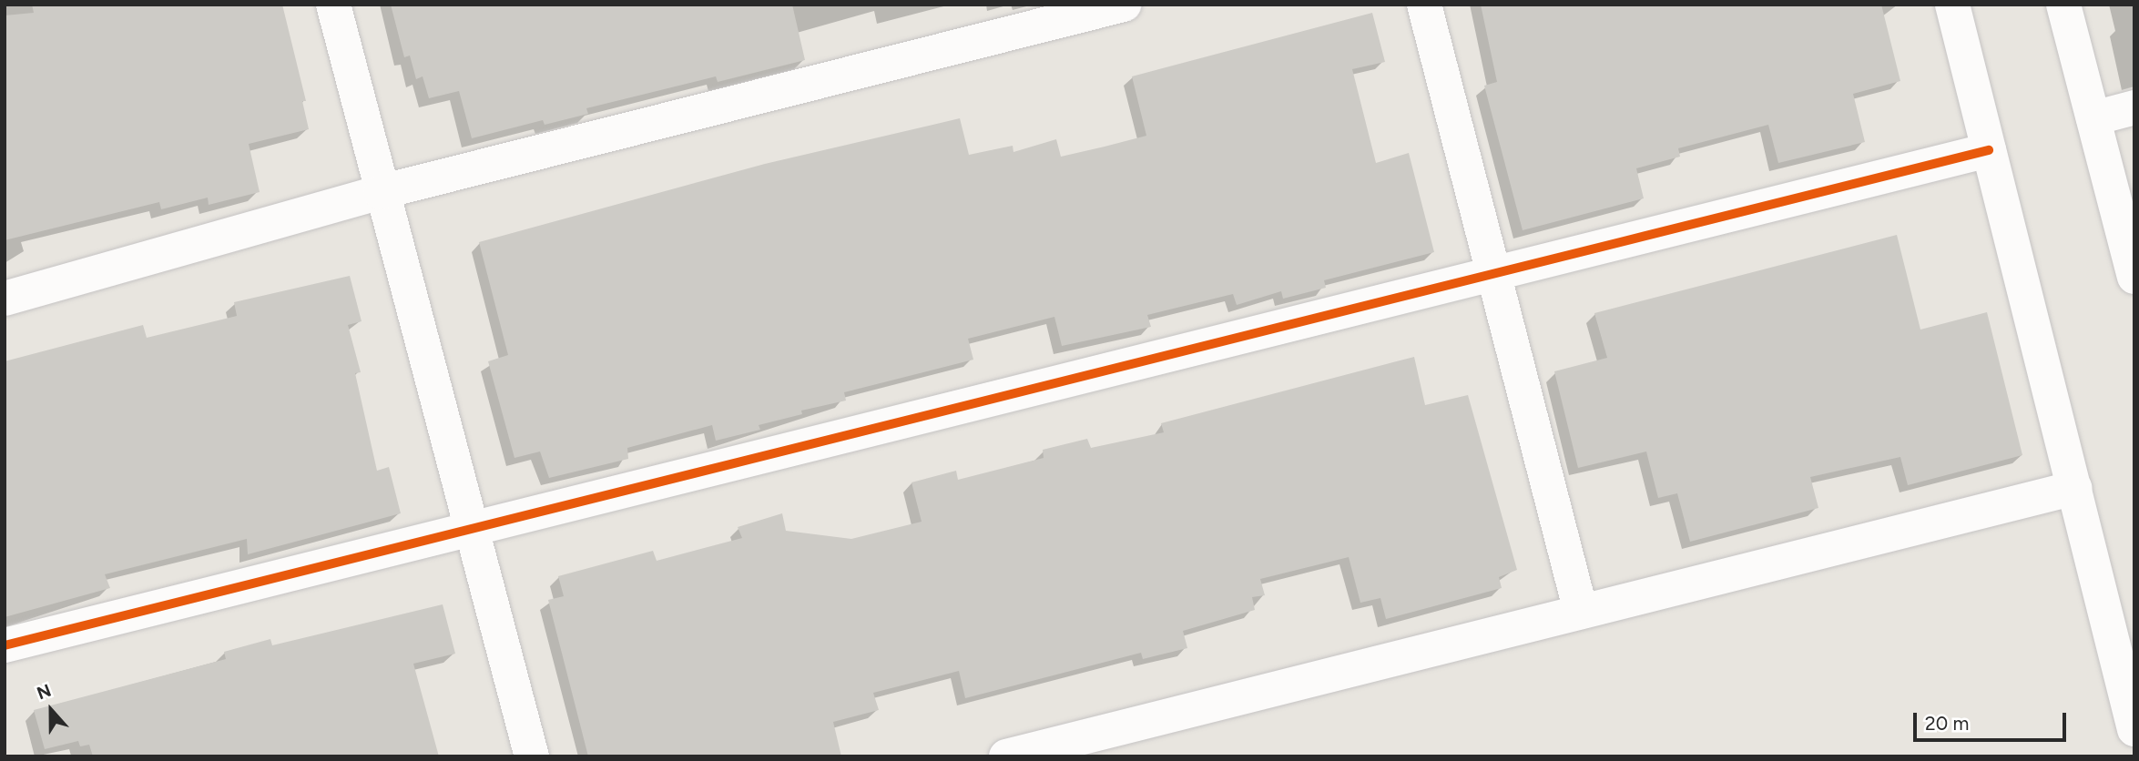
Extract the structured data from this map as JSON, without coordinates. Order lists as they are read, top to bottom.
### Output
{
  "scale_bar": "20 m",
  "north": "top"
}
